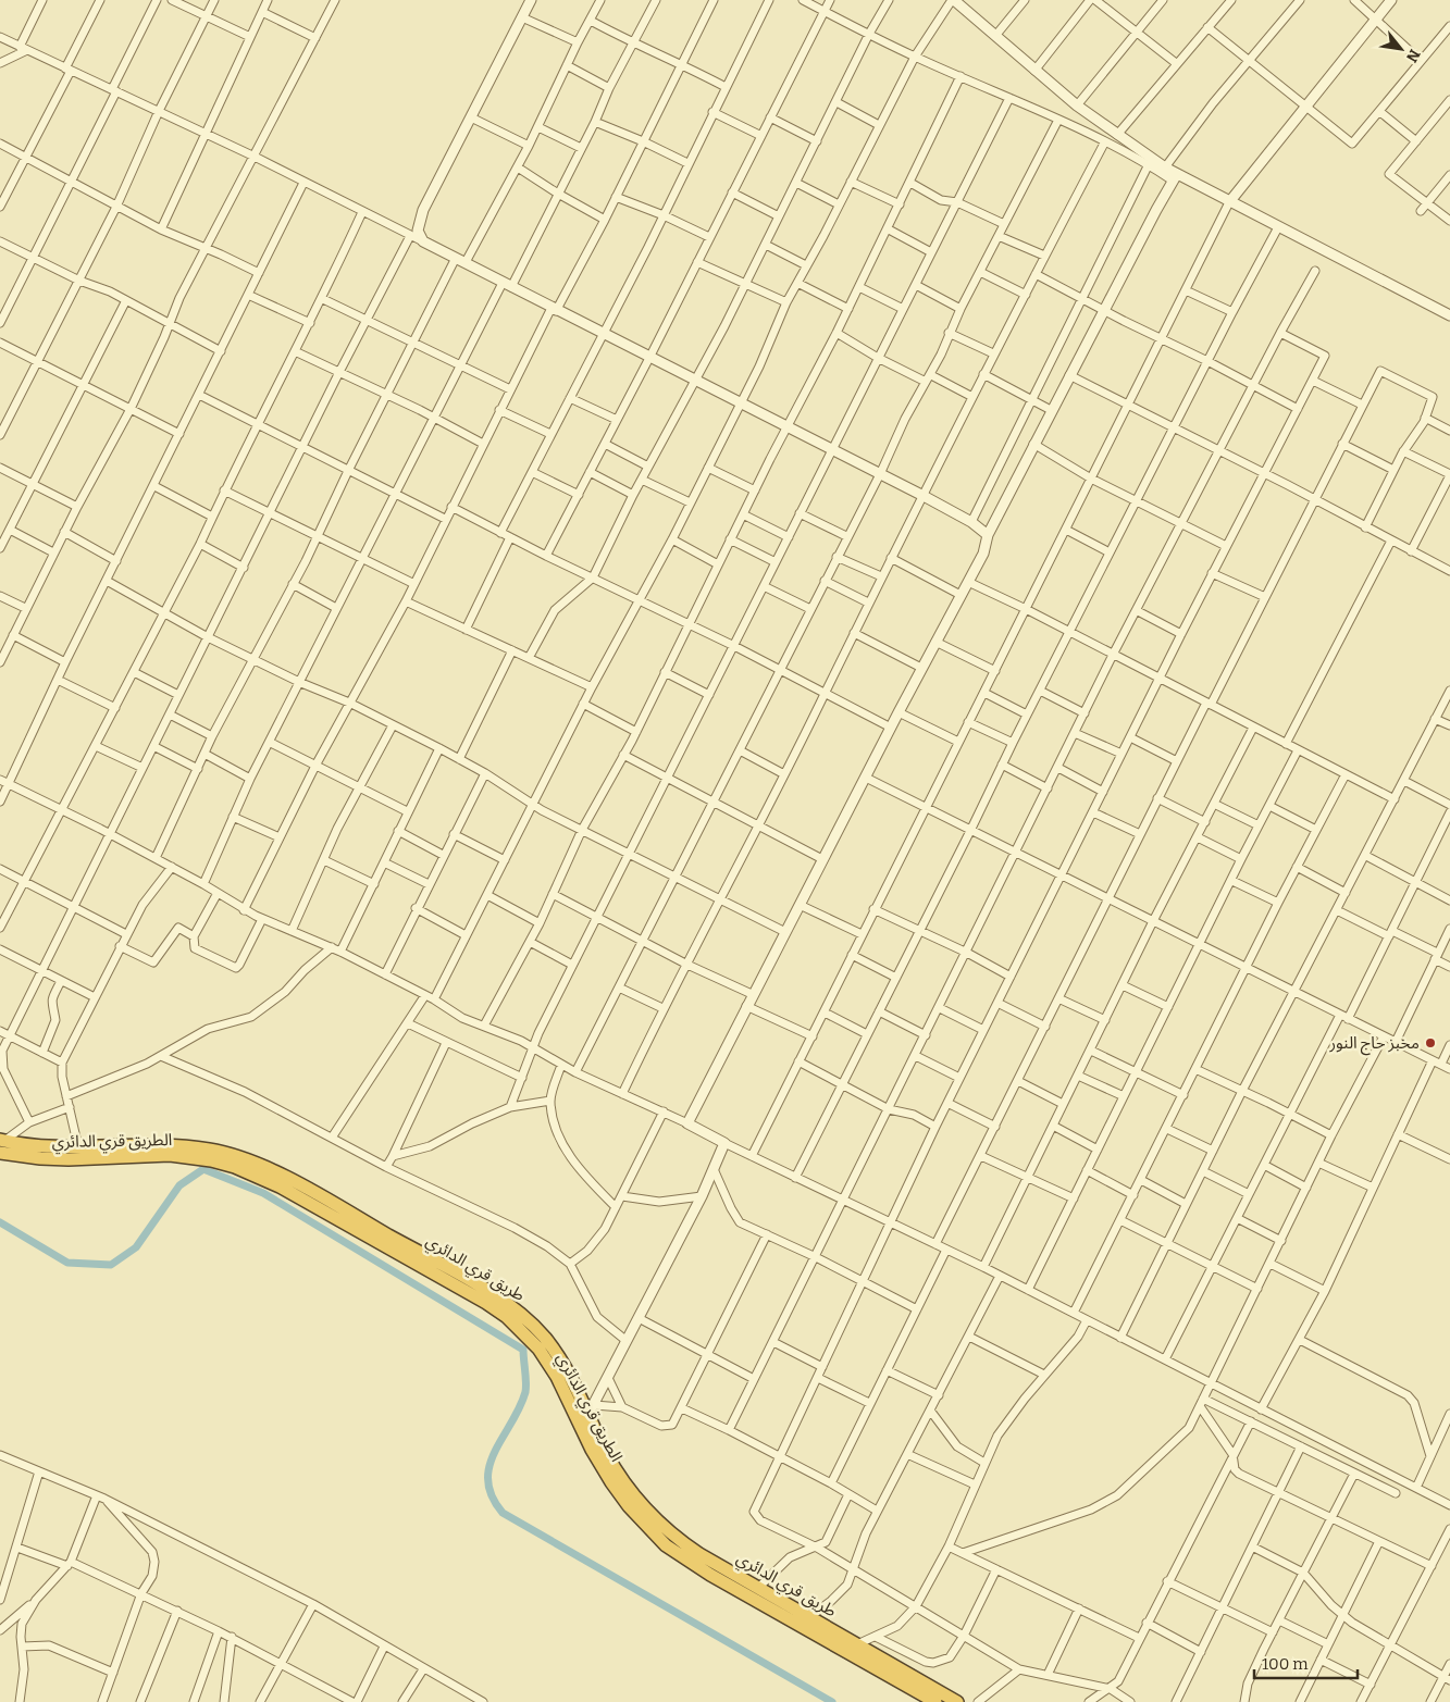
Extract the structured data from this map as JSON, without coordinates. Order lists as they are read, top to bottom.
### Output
{
  "streets": {
    "highway": ["الطريق قري الدائري", "طريق قري الدائري"]
  },
  "crossings": [
    ["الطريق قري الدائري", "طريق قري الدائري"]
  ],
  "places": ["مخبز حاج النور"],
  "scale_bar": "100 m",
  "north": "bottom right"
}
